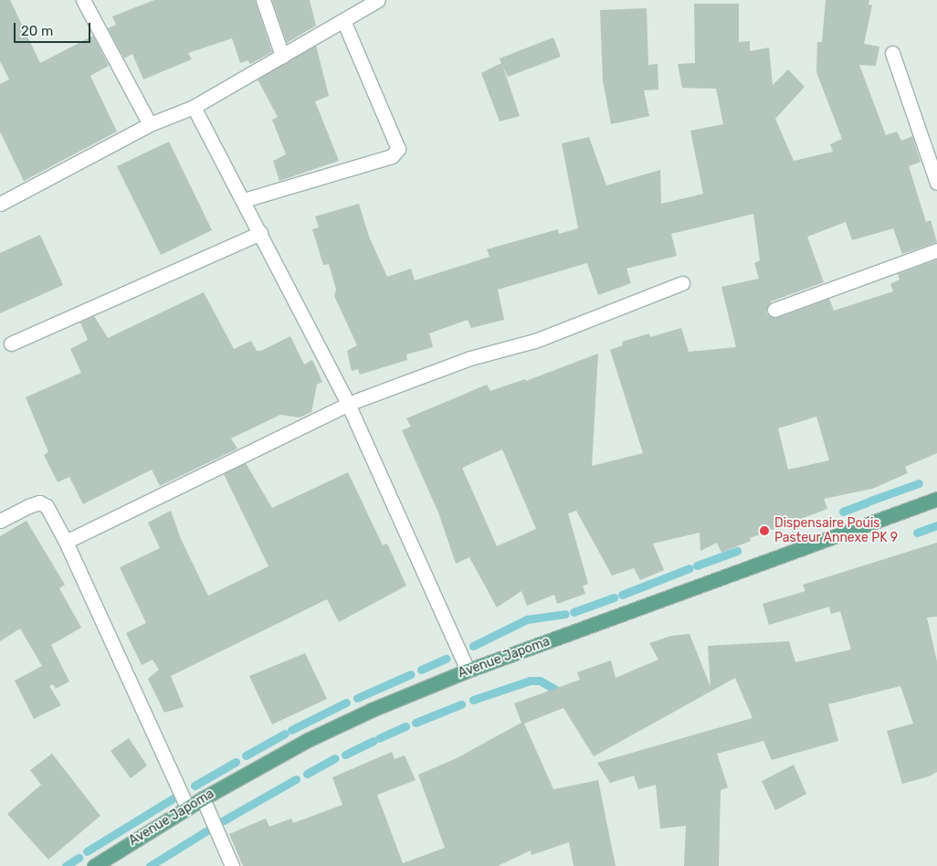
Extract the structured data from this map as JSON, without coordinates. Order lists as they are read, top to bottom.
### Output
{
  "streets": {
    "main road": ["Avenue Japoma"]
  },
  "places": ["Dispensaire Pouis Pasteur Annexe PK 9"],
  "scale_bar": "20 m"
}
